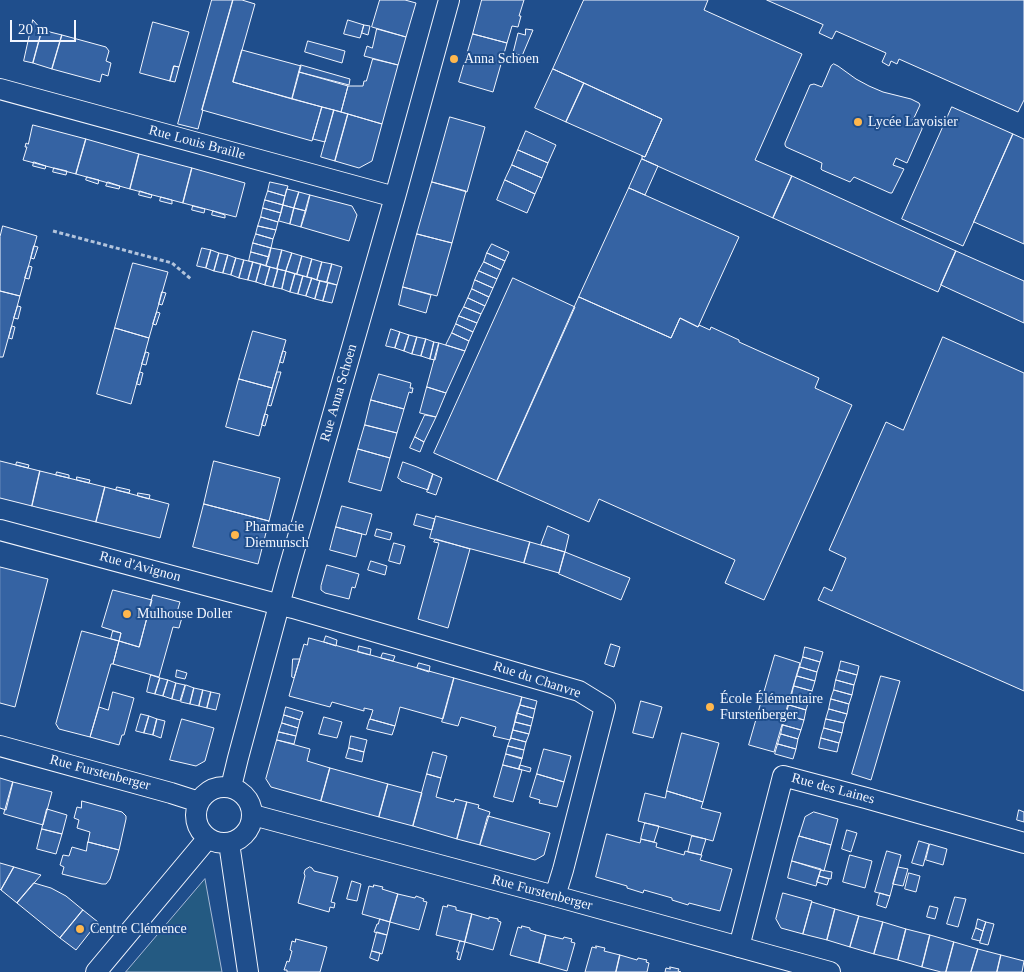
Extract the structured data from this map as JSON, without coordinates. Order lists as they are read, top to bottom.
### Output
{
  "streets": {
    "street": [
      "Rue Louis Braille",
      "Rue Anna Schoen",
      "Rue d'Avignon",
      "Rue du Chanvre",
      "Rue Furstenberger",
      "Rue des Laines"
    ]
  },
  "crossings": [
    ["Rue Louis Braille", "Rue Anna Schoen"],
    ["Rue Anna Schoen", "Rue d'Avignon"],
    ["Rue Anna Schoen", "Rue du Chanvre"],
    ["Rue Anna Schoen", "Rue Furstenberger"],
    ["Rue d'Avignon", "Rue du Chanvre"],
    ["Rue du Chanvre", "Rue Furstenberger"],
    ["Rue Furstenberger", "Rue des Laines"]
  ],
  "places": [
    "Anna Schoen",
    "Lycée Lavoisier",
    "Pharmacie Diemunsch",
    "Mulhouse Doller",
    "École Élémentaire Furstenberger",
    "Centre Clémence"
  ],
  "scale_bar": "20 m"
}
